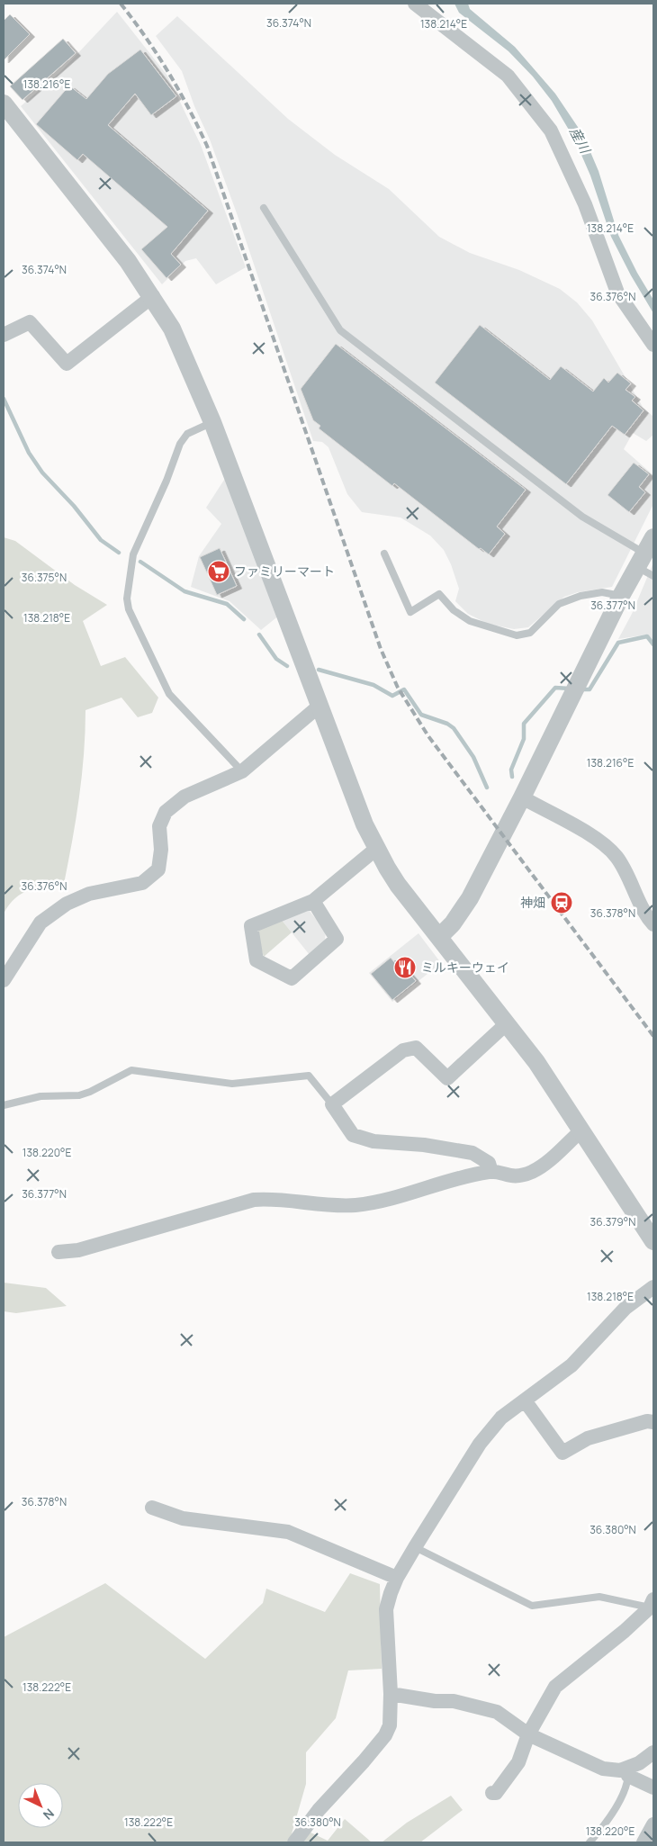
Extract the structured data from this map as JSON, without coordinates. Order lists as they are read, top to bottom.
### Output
{
  "water": ["産川"],
  "places": {
    "supermarket": ["ファミリーマート"],
    "station": ["神畑"],
    "restaurant": ["ミルキーウェイ"]
  },
  "north": "bottom right",
  "coordinates": [
    "36.374°N",
    "138.214°E",
    "138.216°E",
    "36.376°N",
    "36.375°N",
    "36.377°N",
    "138.218°E",
    "36.378°N",
    "138.220°E",
    "36.379°N",
    "36.380°N",
    "138.222°E"
  ]
}
